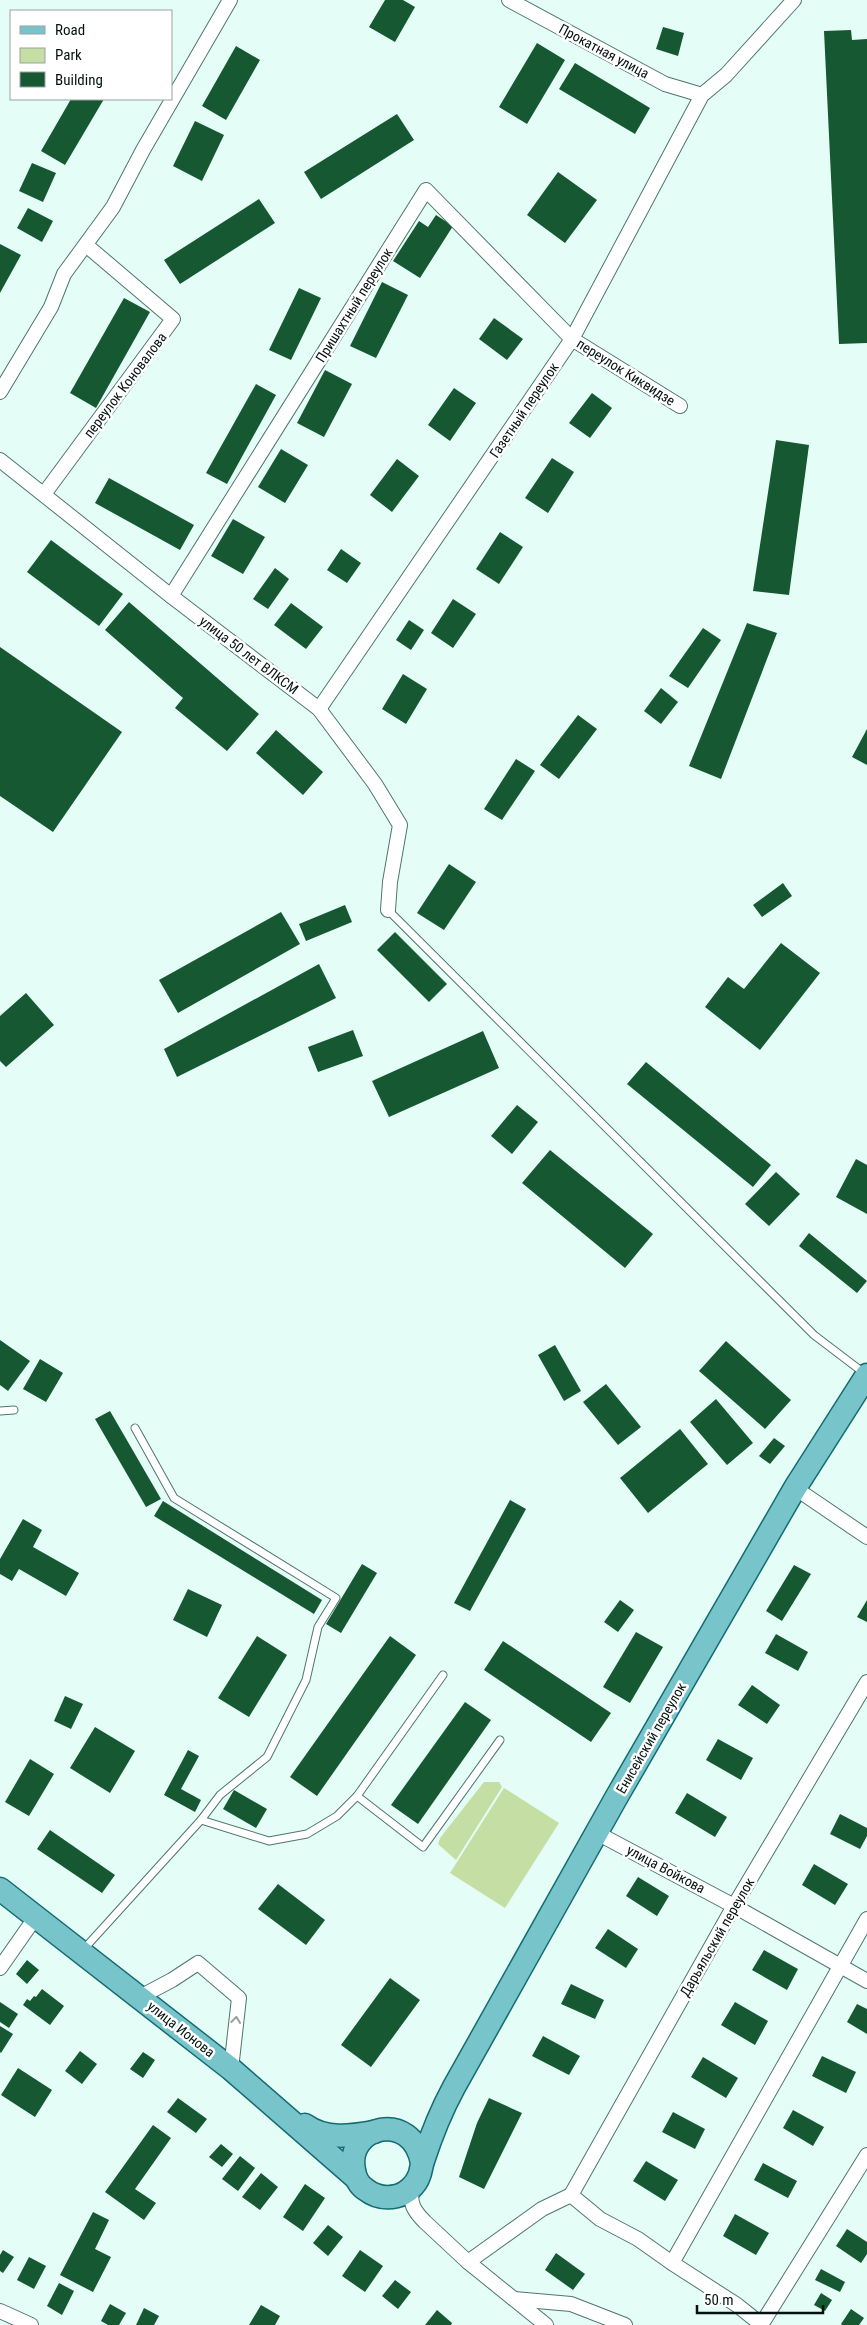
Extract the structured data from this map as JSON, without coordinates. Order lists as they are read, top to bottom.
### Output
{
  "streets": {
    "main road": ["Енисейский переулок", "улица Ионова"],
    "street": [
      "Прокатная улица",
      "Пришахтный переулок",
      "переулок Киквидзе",
      "переулок Коновалова",
      "Газетный переулок",
      "улица 50 лет ВЛКСМ",
      "улица Войкова",
      "Дарьяльский переулок"
    ]
  },
  "crossings": [
    ["Прокатная улица", "Газетный переулок"],
    ["Пришахтный переулок", "переулок Киквидзе"],
    ["Пришахтный переулок", "Газетный переулок"],
    ["Пришахтный переулок", "улица 50 лет ВЛКСМ"],
    ["переулок Киквидзе", "Газетный переулок"],
    ["переулок Коновалова", "улица 50 лет ВЛКСМ"],
    ["Газетный переулок", "улица 50 лет ВЛКСМ"],
    ["Енисейский переулок", "улица Войкова"],
    ["улица Войкова", "Дарьяльский переулок"]
  ],
  "legend": ["Road", "Park", "Building"],
  "scale_bar": "50 m"
}
